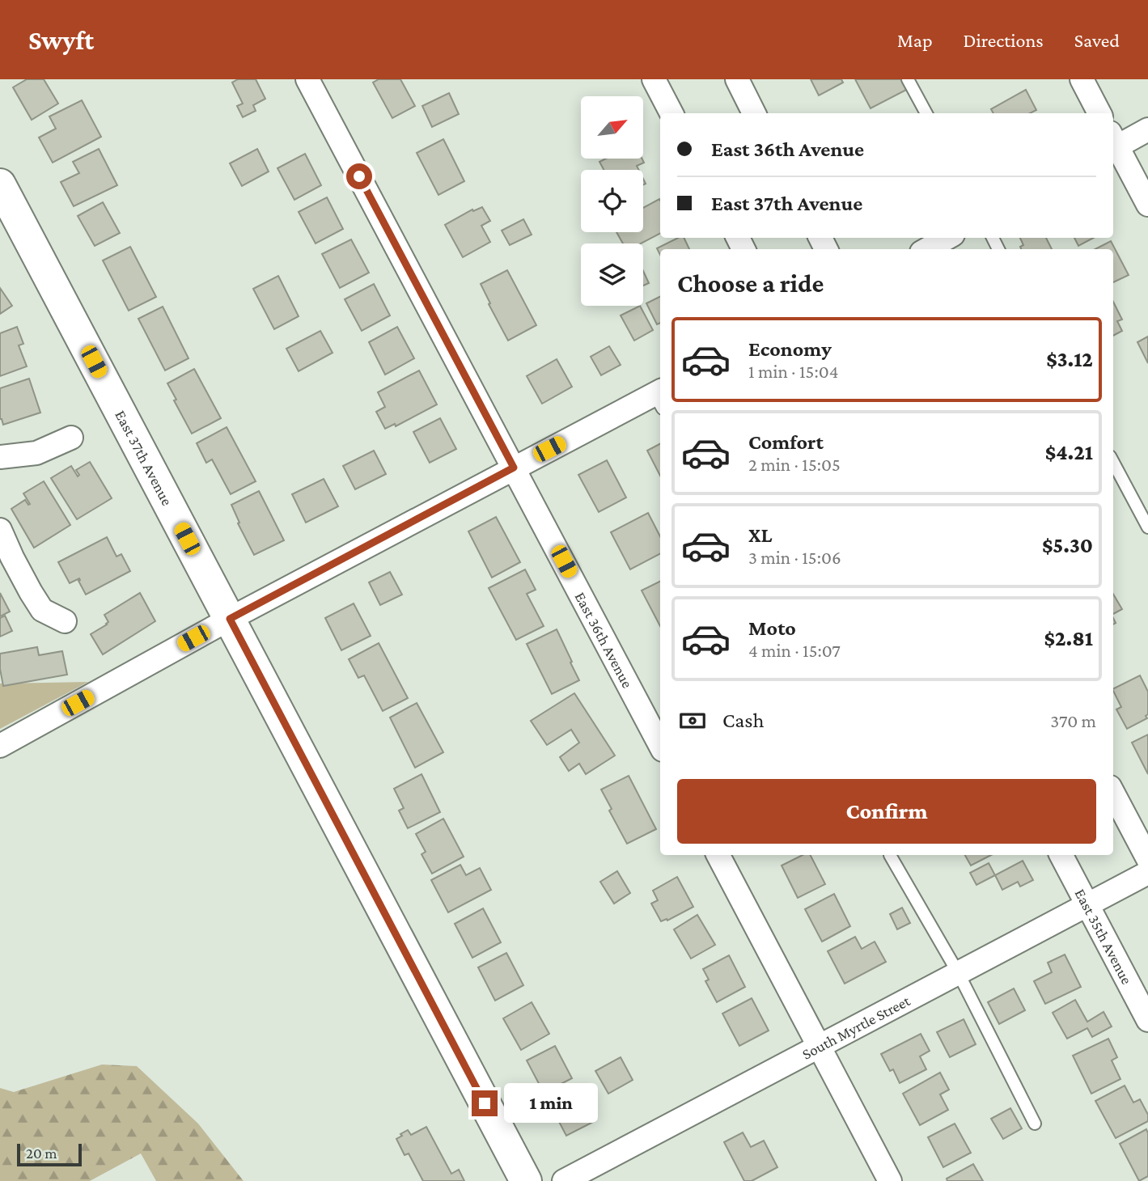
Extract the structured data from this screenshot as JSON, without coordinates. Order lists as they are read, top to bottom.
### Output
{
  "streets": {
    "street": [
      "East 37th Avenue",
      "East 36th Avenue",
      "East 35th Avenue",
      "South Myrtle Street"
    ]
  },
  "crossings": [
    ["East 35th Avenue", "South Myrtle Street"]
  ],
  "scale_bar": "20 m",
  "north": "top right",
  "page": {
    "header": "Swyft",
    "nav": ["Map", "Directions", "Saved"],
    "banner": ["East 36th Avenue", "East 37th Avenue"],
    "heading": "Choose a ride",
    "list": [
      {
        "name": "Economy",
        "note": "1 min · 15:04",
        "value": "$3.12"
      },
      {
        "name": "Comfort",
        "note": "2 min · 15:05",
        "value": "$4.21"
      },
      {
        "name": "XL",
        "note": "3 min · 15:06",
        "value": "$5.30"
      },
      {
        "name": "Moto",
        "note": "4 min · 15:07",
        "value": "$2.81"
      }
    ],
    "pay": ["Cash", "370 m"],
    "buttons": "Confirm",
    "bubble": "1 min",
    "scale": "20 m"
  }
}
